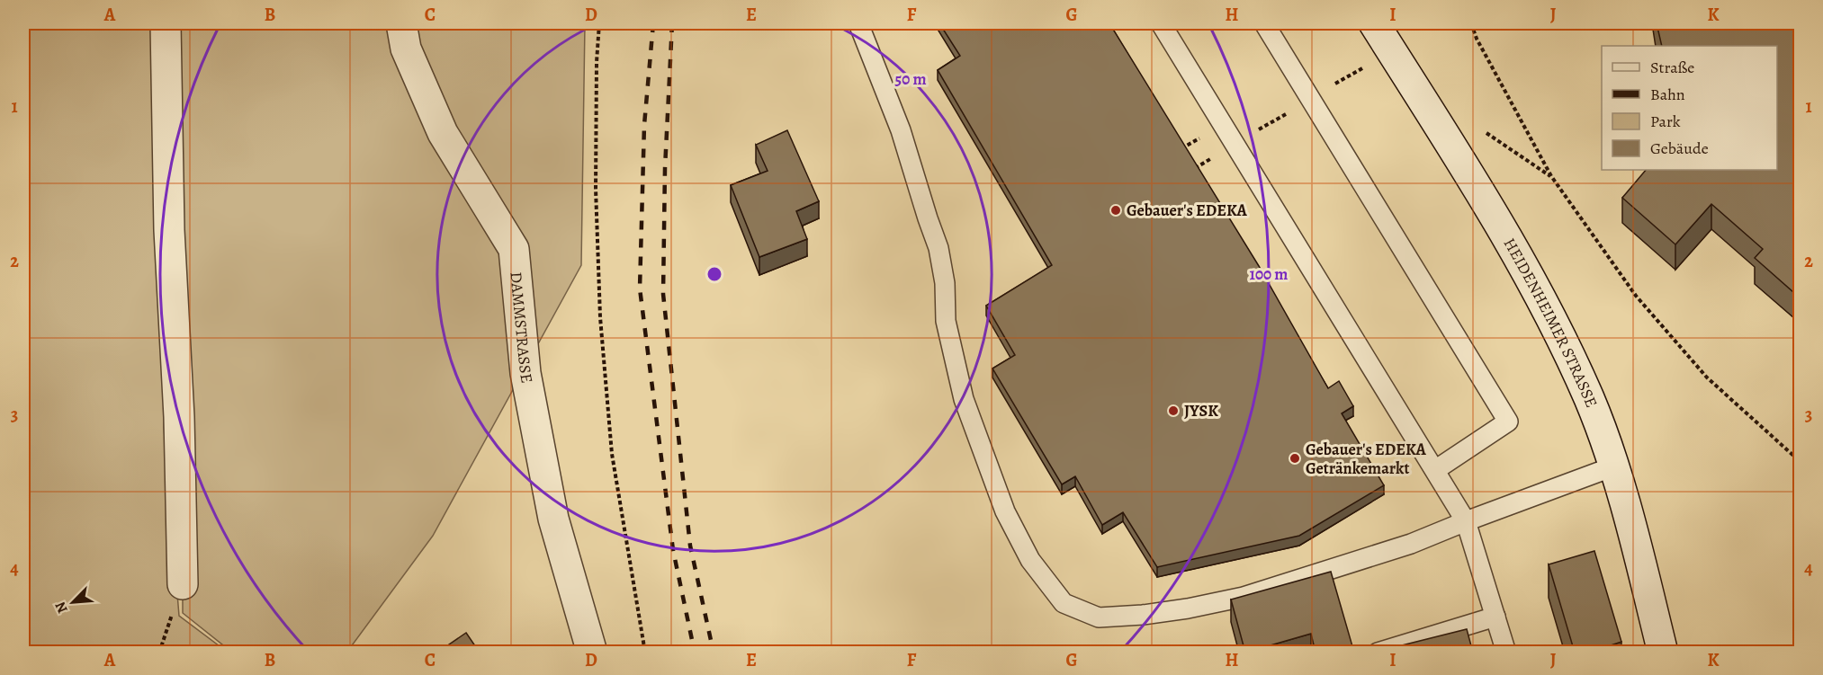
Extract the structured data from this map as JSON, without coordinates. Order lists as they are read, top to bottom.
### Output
{
  "streets": {
    "street": ["HEIDENHEIMER STRASSE", "DAMMSTRASSE"]
  },
  "places": ["Gebauer's EDEKA", "JYSK", "Gebauer's EDEKA Getränkemarkt"],
  "legend": [
    "Straße",
    "Bahn",
    "Park",
    "Gebäude"
  ],
  "north": "bottom left",
  "grid": {
    "columns": [
      "A",
      "B",
      "C",
      "D",
      "E",
      "F",
      "G",
      "H",
      "I",
      "J",
      "K"
    ],
    "rows": [
      "1",
      "2",
      "3",
      "4"
    ]
  },
  "rings": ["50 m", "100 m"]
}
